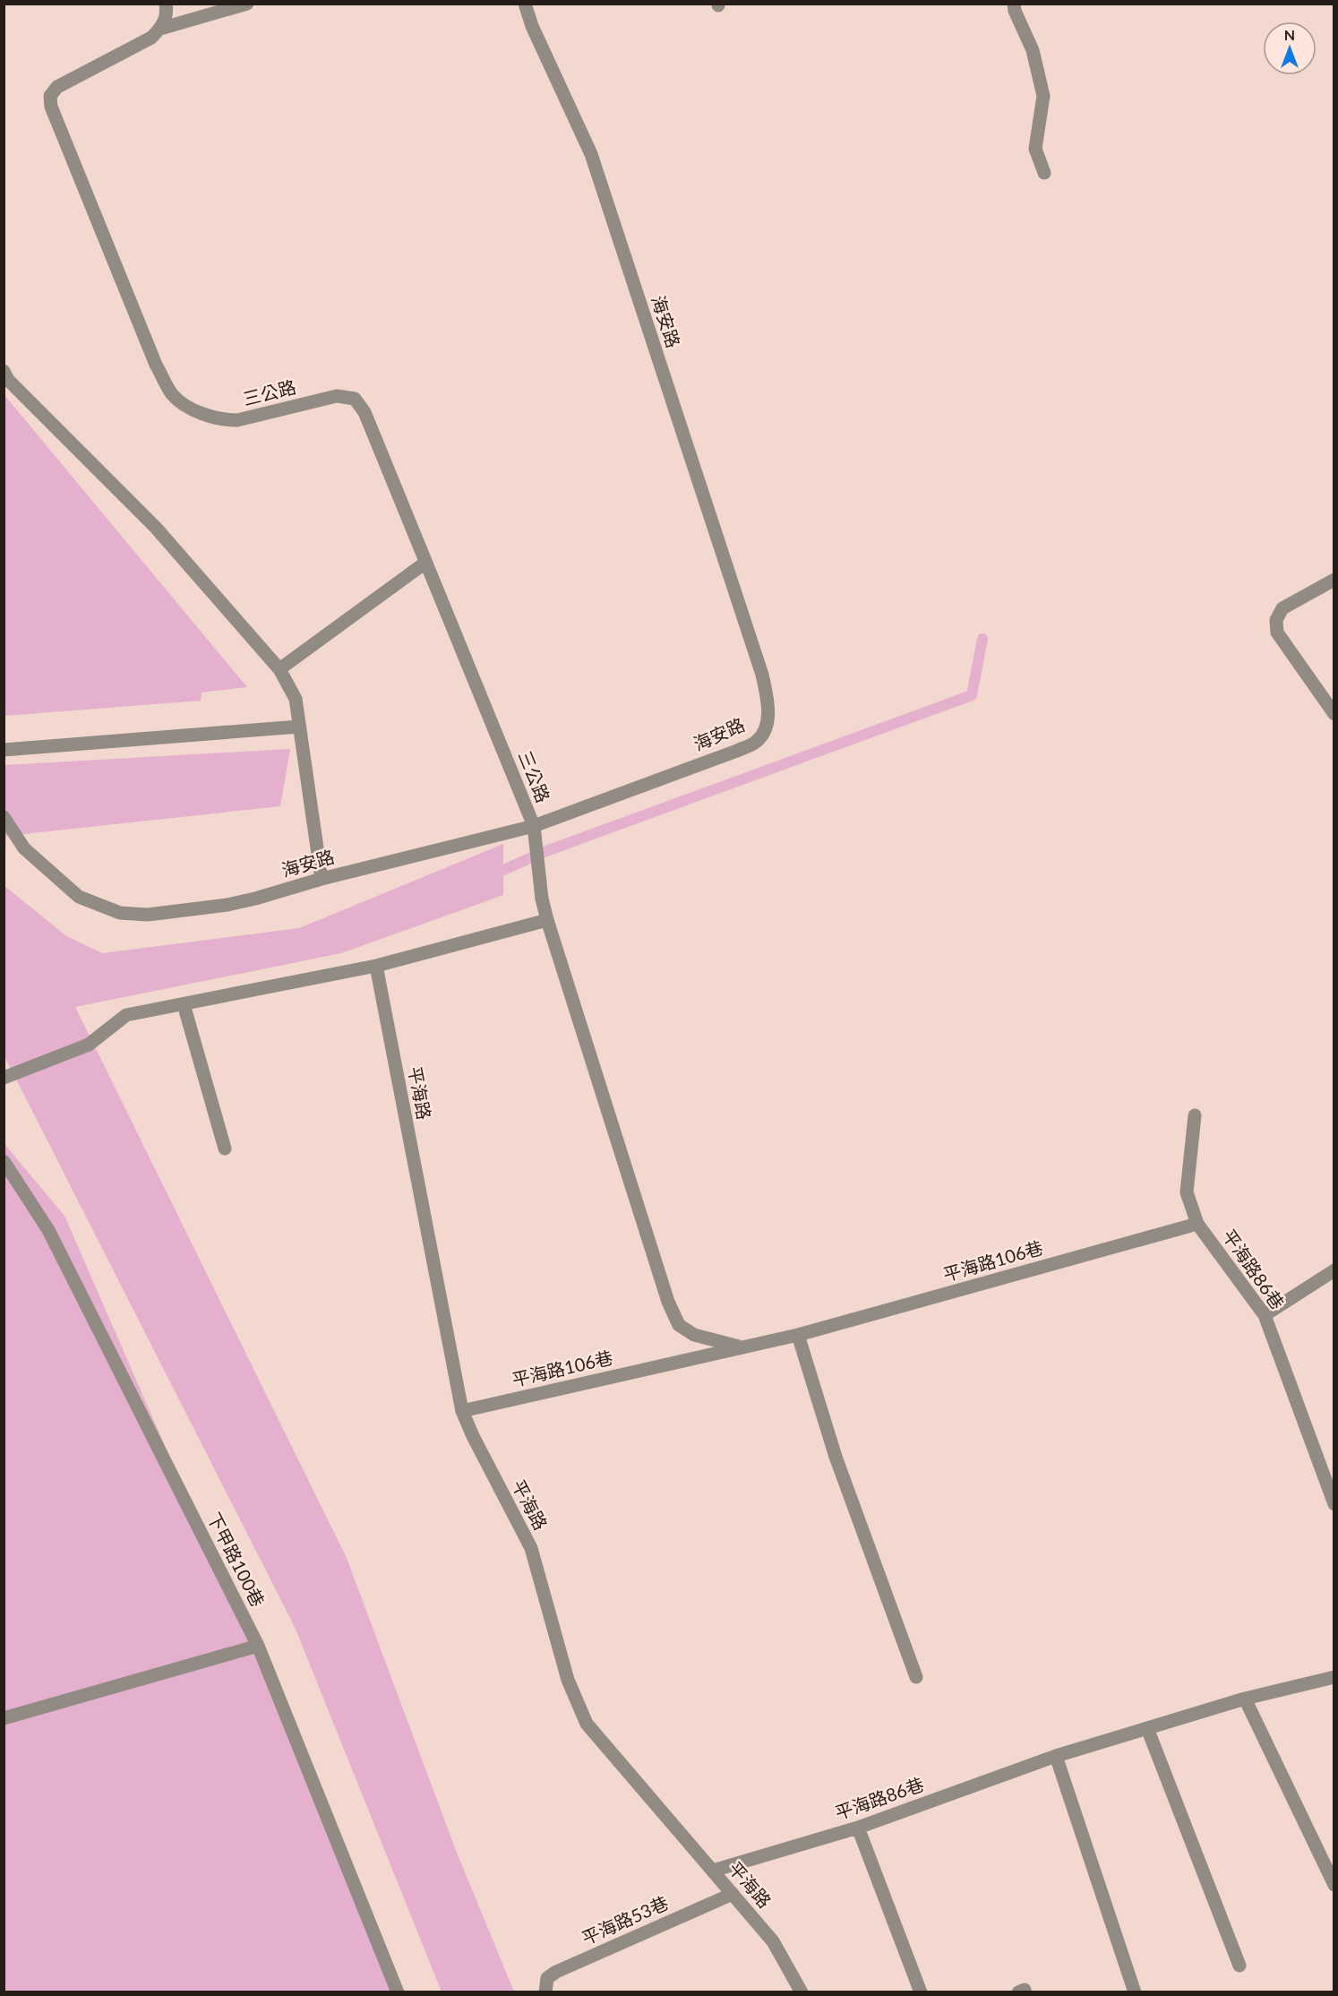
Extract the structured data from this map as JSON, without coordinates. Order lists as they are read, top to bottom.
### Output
{
  "streets": {
    "street": [
      "海安路",
      "三公路",
      "平海路",
      "平海路106巷",
      "平海路86巷",
      "下甲路100巷",
      "平海路53巷"
    ]
  },
  "crossings": [
    ["海安路", "三公路"],
    ["三公路", "平海路106巷"],
    ["平海路", "平海路106巷"],
    ["平海路", "平海路86巷"],
    ["平海路", "平海路53巷"],
    ["平海路106巷", "平海路86巷"]
  ],
  "north": "top"
}
